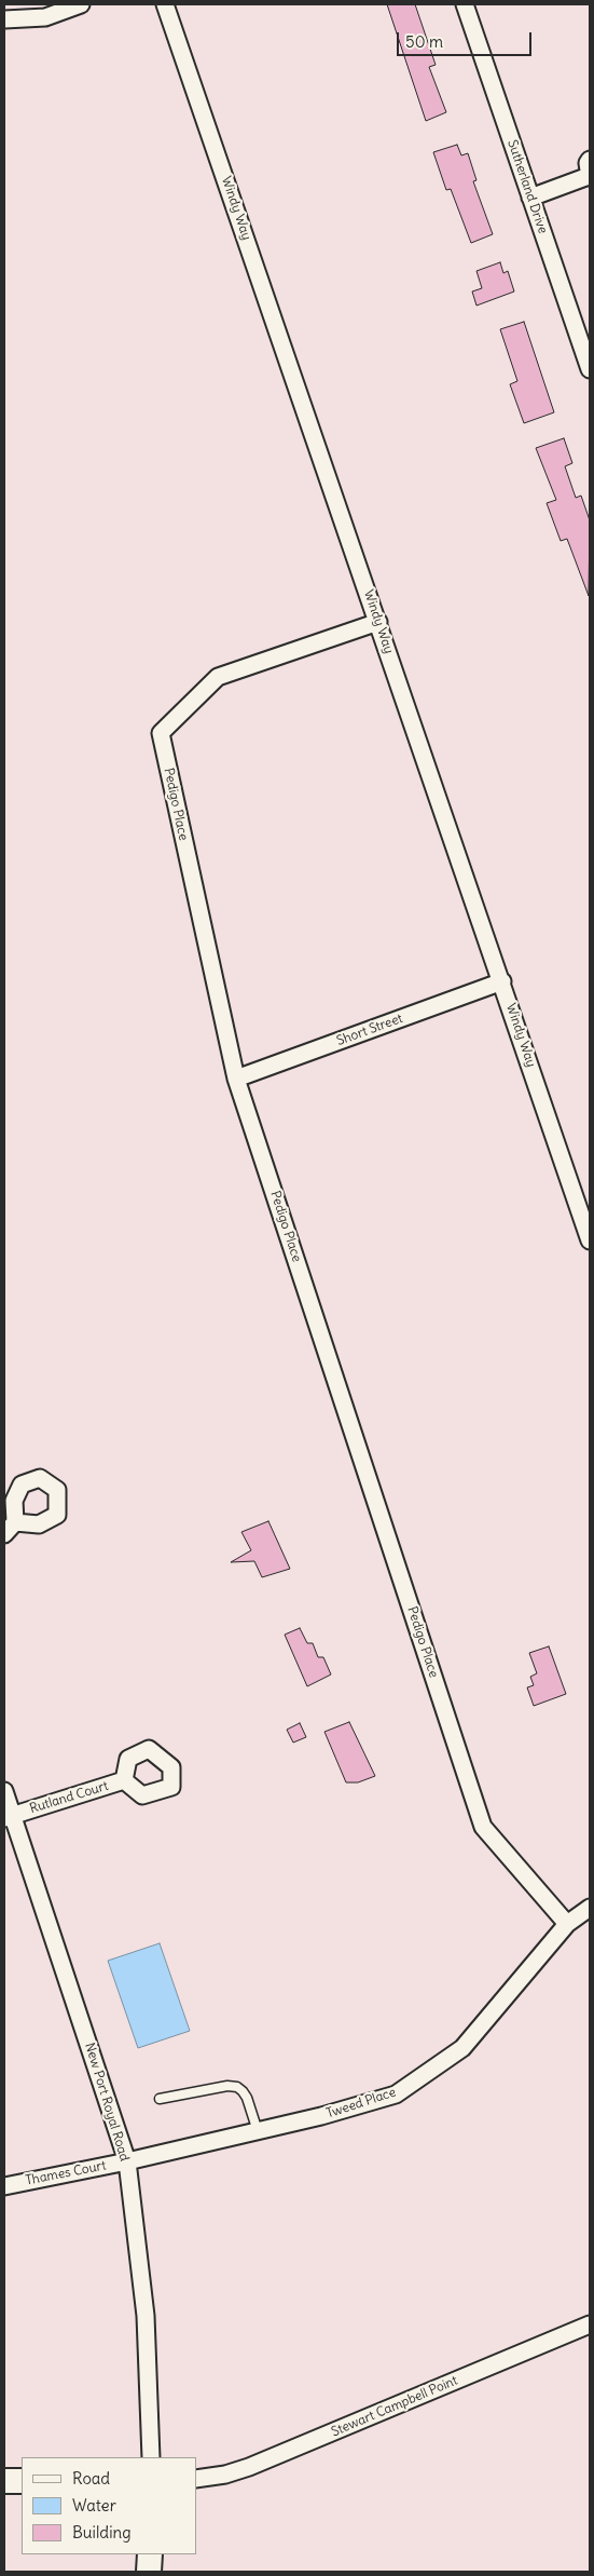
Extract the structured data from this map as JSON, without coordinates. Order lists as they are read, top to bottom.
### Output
{
  "streets": {
    "street": [
      "Sutherland Drive",
      "Windy Way",
      "Pedigo Place",
      "Short Street",
      "Rutland Court",
      "New Port Royal Road",
      "Tweed Place",
      "Thames Court",
      "Stewart Campbell Point"
    ]
  },
  "crossings": [
    ["Windy Way", "Pedigo Place"],
    ["Windy Way", "Short Street"],
    ["Pedigo Place", "Short Street"],
    ["Pedigo Place", "Tweed Place"],
    ["Rutland Court", "New Port Royal Road"],
    ["New Port Royal Road", "Tweed Place"],
    ["New Port Royal Road", "Thames Court"],
    ["Tweed Place", "Thames Court"]
  ],
  "legend": ["Road", "Water", "Building"],
  "scale_bar": "50 m"
}
